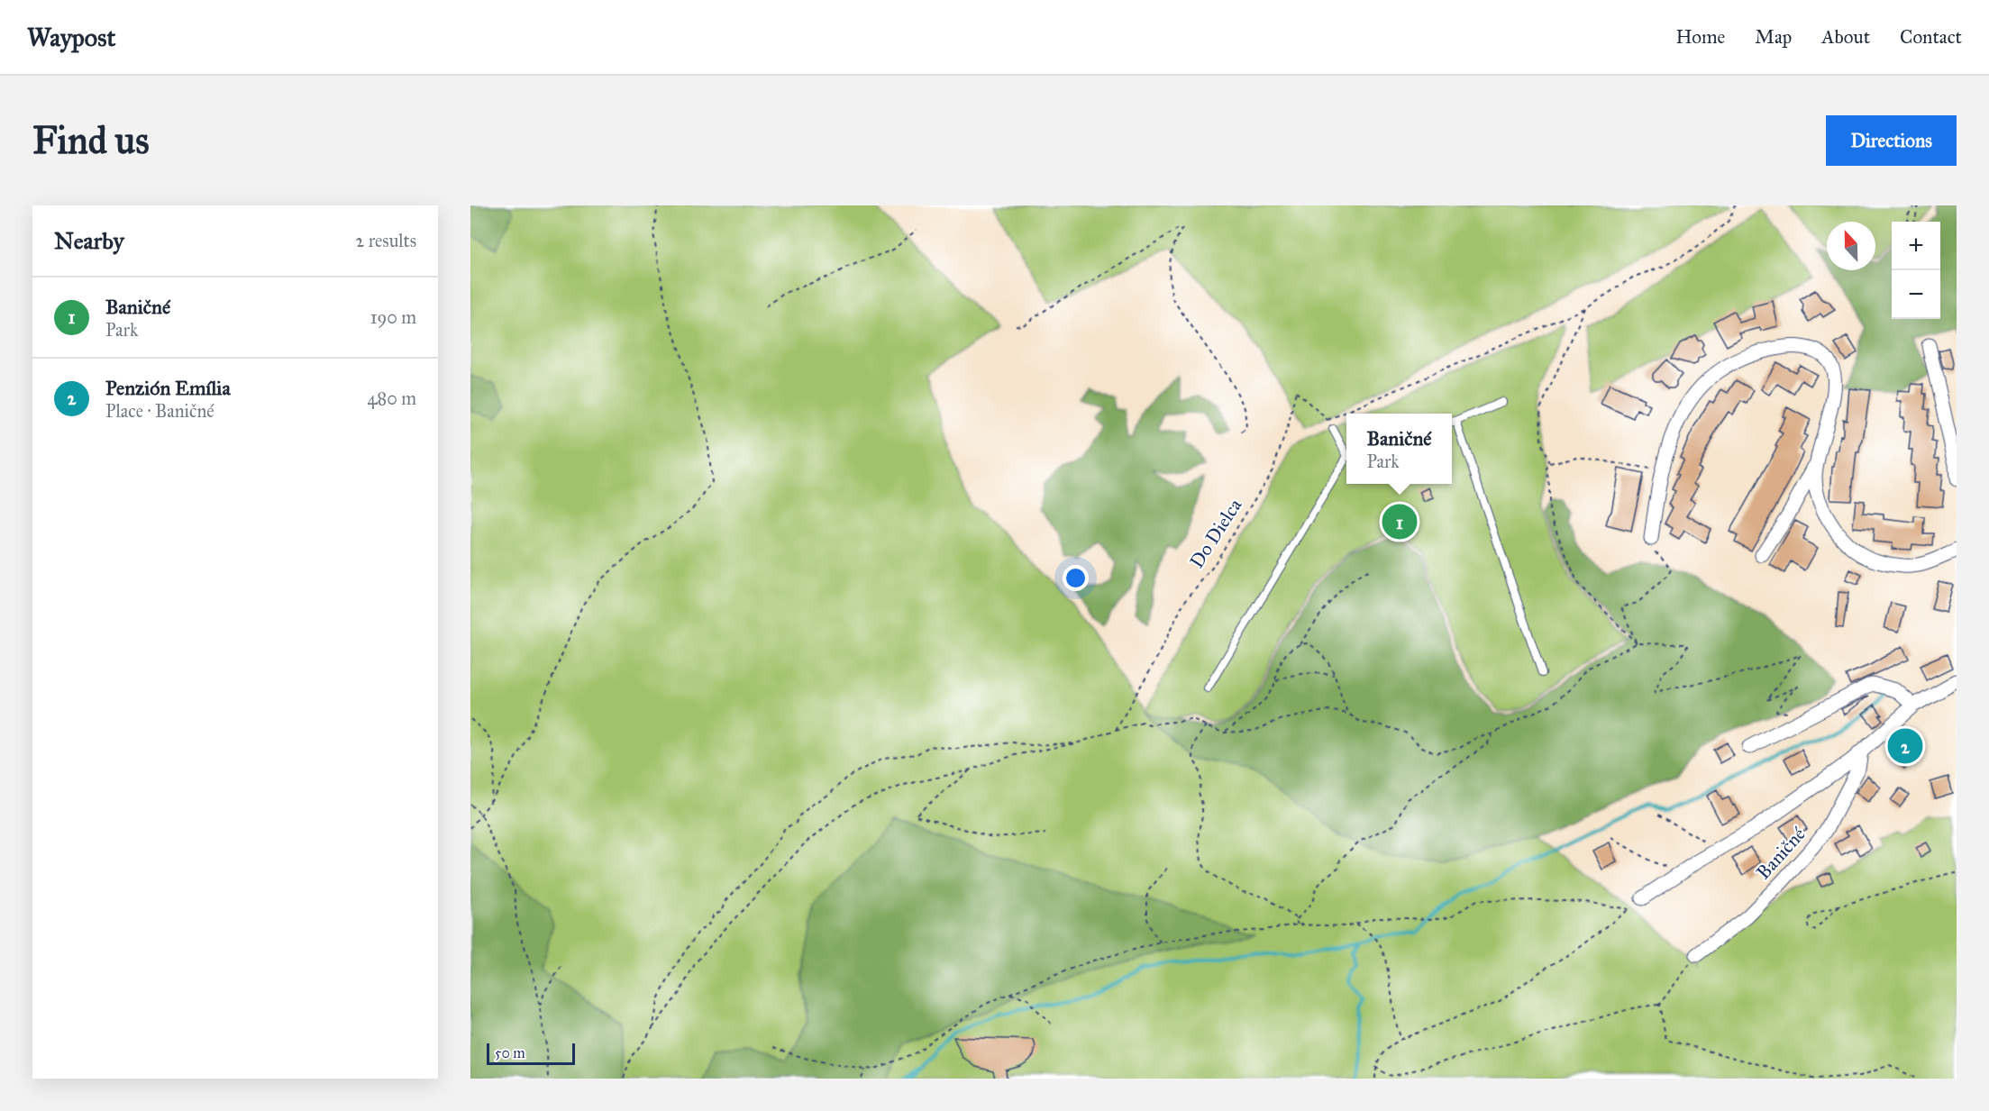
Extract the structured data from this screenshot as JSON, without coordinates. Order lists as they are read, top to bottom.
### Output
{
  "streets": {
    "street": ["Baničné"],
    "path": ["Do Dielca"]
  },
  "scale_bar": "50 m",
  "north": "top",
  "page": {
    "header": "Waypost",
    "nav": [
      "Home",
      "Map",
      "About",
      "Contact"
    ],
    "buttons": "Directions",
    "title": "Find us",
    "heading": ["Nearby", "2 results"],
    "map_buttons": ["+", "−"],
    "list": [
      {
        "mark": "1",
        "name": "Baničné",
        "note": "Park",
        "value": "190 m"
      },
      {
        "mark": "2",
        "name": "Penzión Emília",
        "note": "Place · Baničné",
        "value": "480 m"
      }
    ],
    "popup": ["Baničné", "Park"],
    "pins": ["1", "2"],
    "scale": "50 m"
  }
}
